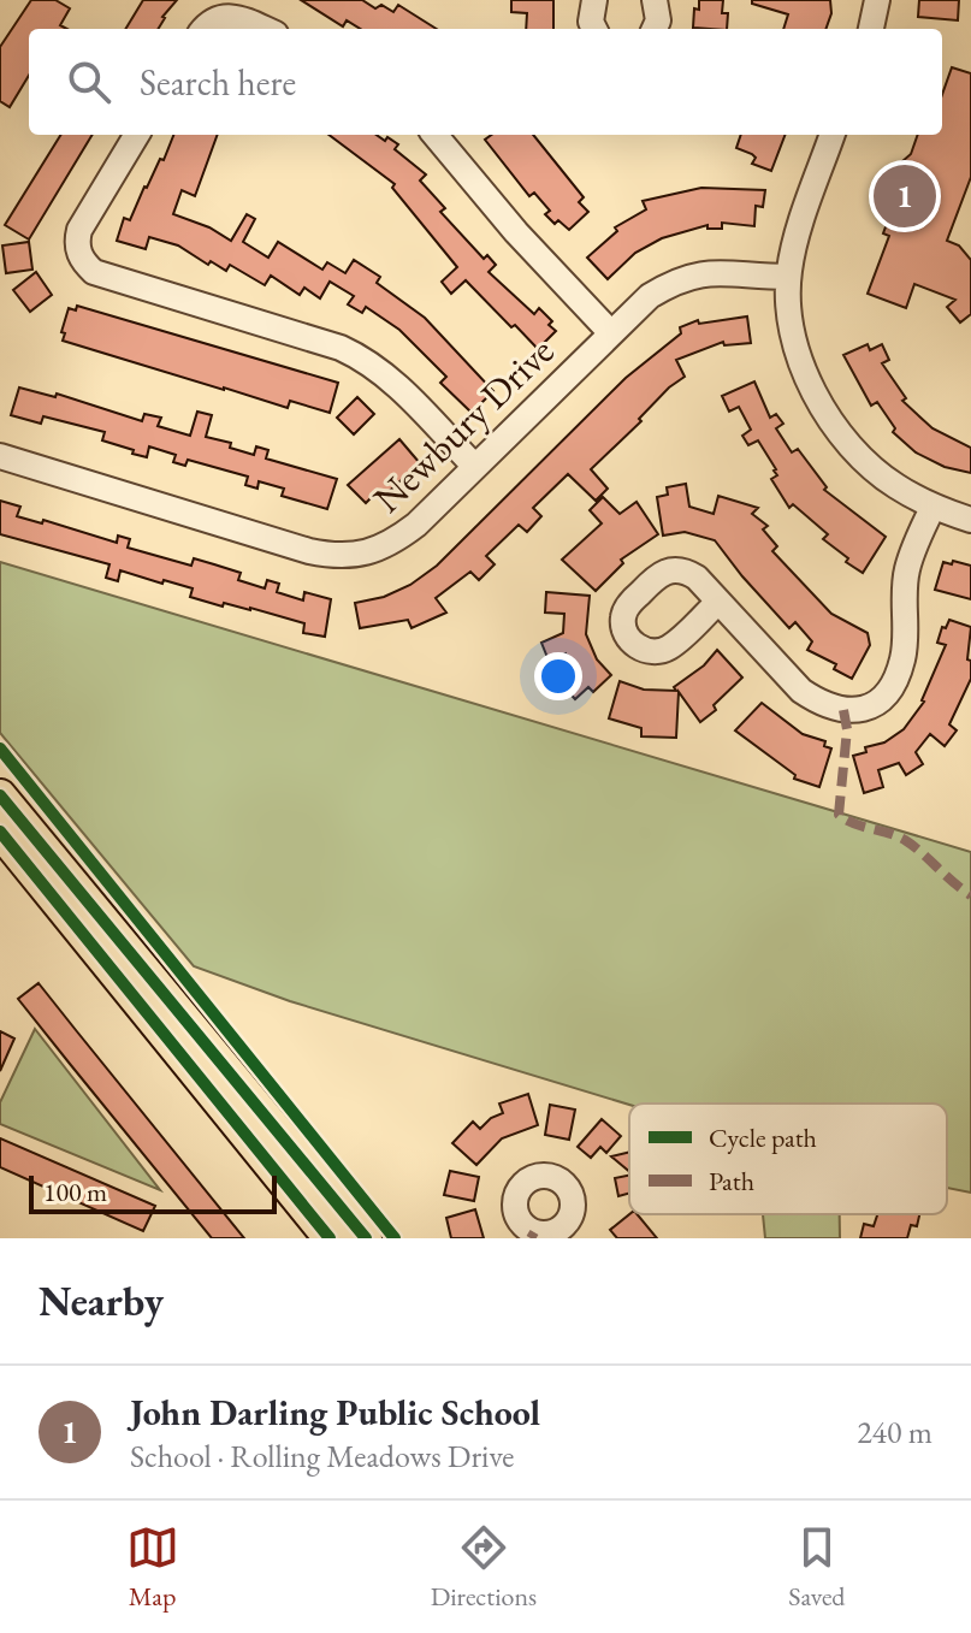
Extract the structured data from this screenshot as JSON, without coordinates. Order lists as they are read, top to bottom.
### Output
{
  "streets": {
    "street": ["Newbury Drive"]
  },
  "legend": ["Cycle path", "Path"],
  "scale_bar": "100 m",
  "page": {
    "search": "Search here",
    "pins": "1",
    "scale": "100 m",
    "heading": "Nearby",
    "list": [
      {
        "mark": "1",
        "name": "John Darling Public School",
        "note": "School · Rolling Meadows Drive",
        "value": "240 m"
      }
    ],
    "nav": ["Map", "Directions", "Saved"]
  }
}
